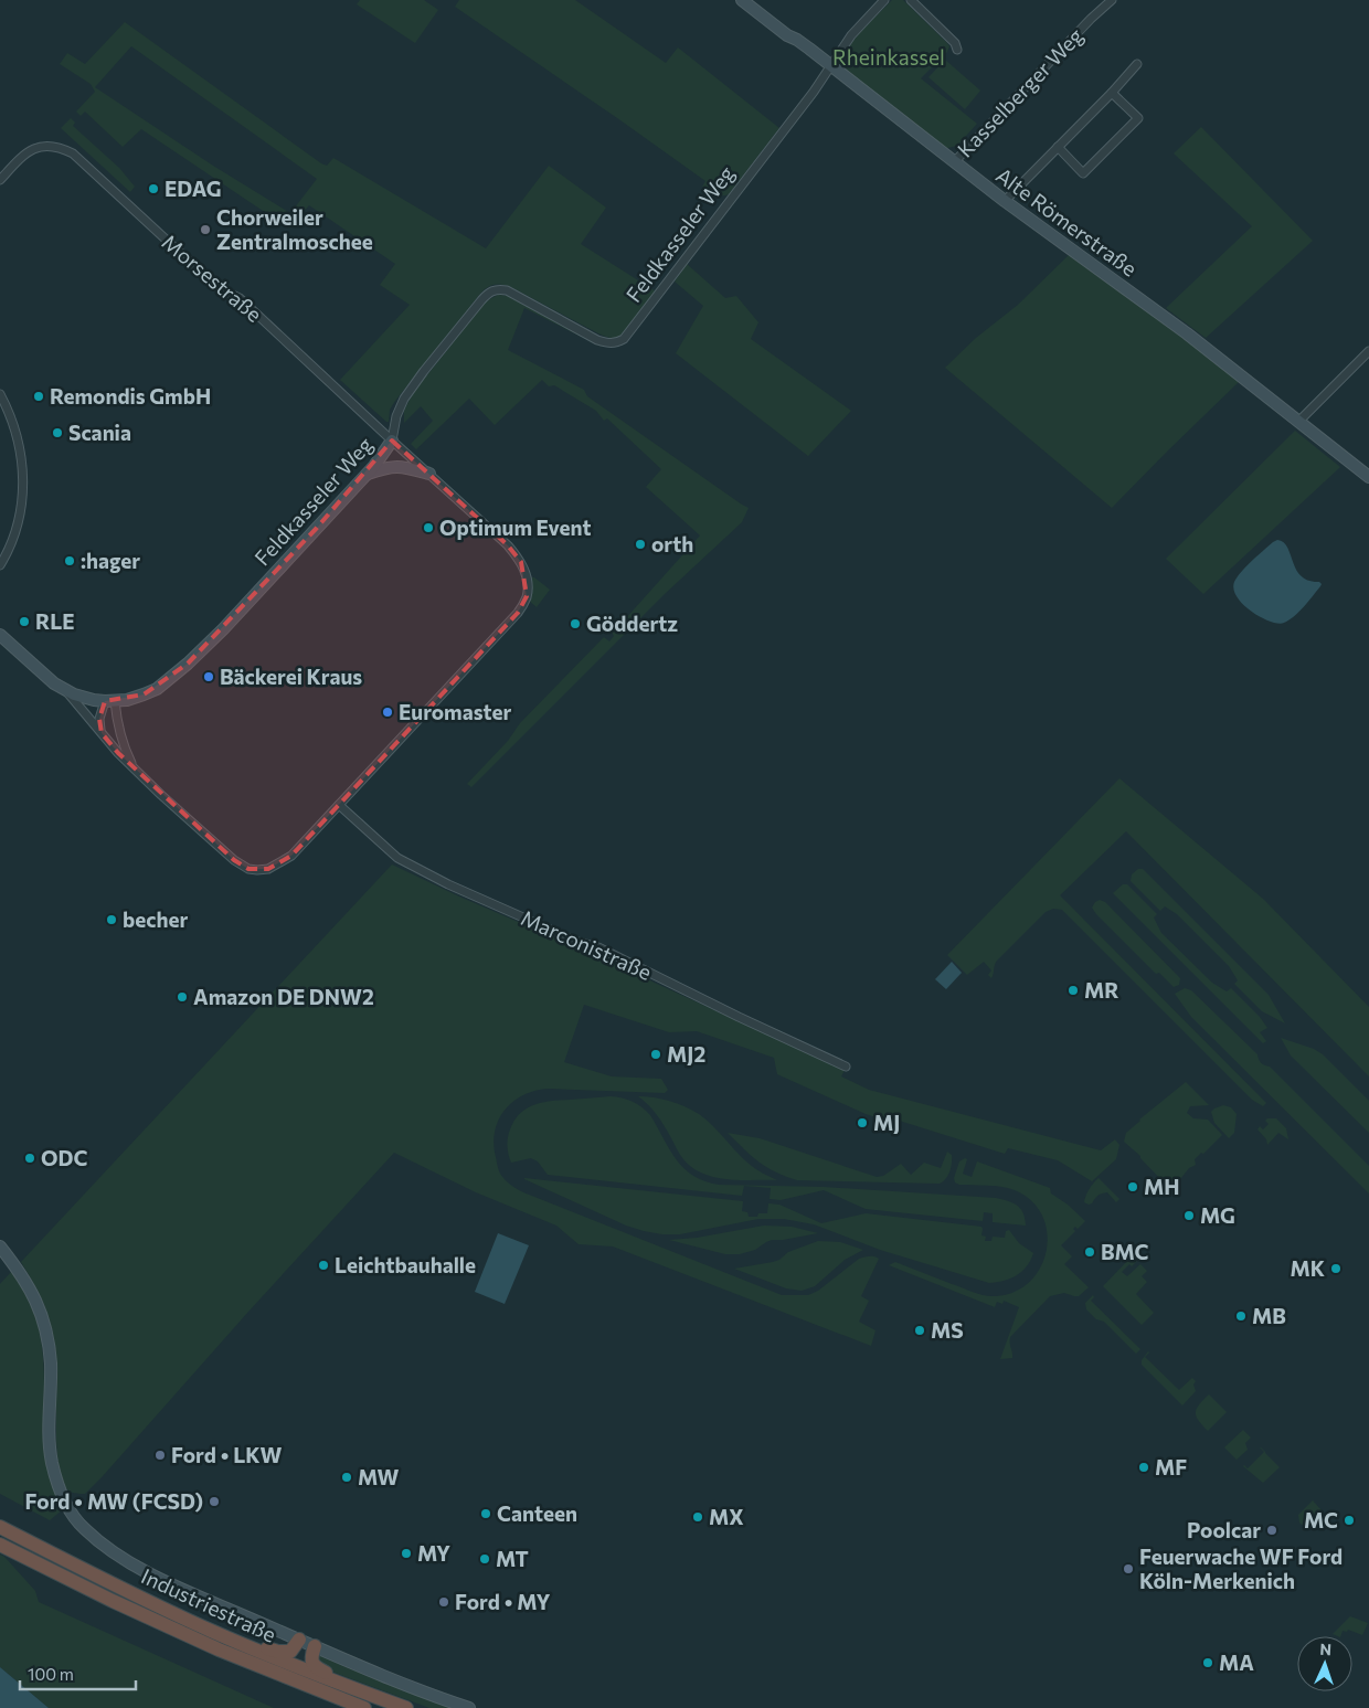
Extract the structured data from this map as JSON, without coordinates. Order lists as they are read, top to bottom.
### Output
{
  "streets": {
    "highway": ["Industriestraße"],
    "street": [
      "Kasselberger Weg",
      "Alte Römerstraße",
      "Feldkasseler Weg",
      "Morsestraße",
      "Marconistraße"
    ]
  },
  "crossings": [
    ["Kasselberger Weg", "Alte Römerstraße"],
    ["Alte Römerstraße", "Feldkasseler Weg"],
    ["Feldkasseler Weg", "Morsestraße"]
  ],
  "parks": ["Rheinkassel"],
  "places": [
    "EDAG",
    "Chorweiler Zentralmoschee",
    "Remondis GmbH",
    "Scania",
    "Optimum Event",
    "orth",
    ":hager",
    "RLE",
    "Göddertz",
    "Bäckerei Kraus",
    "Euromaster",
    "becher",
    "MR",
    "Amazon DE DNW2",
    "MJ2",
    "MJ",
    "ODC",
    "MH",
    "MG",
    "BMC",
    "Leichtbauhalle",
    "MK",
    "MB",
    "MS",
    "Ford • LKW",
    "MF",
    "MW",
    "Ford • MW (FCSD)",
    "Canteen",
    "MX",
    "MC",
    "Poolcar",
    "MY",
    "MT",
    "Feuerwache WF Ford Köln-Merkenich",
    "Ford • MY",
    "MA"
  ],
  "scale_bar": "100 m",
  "north": "top"
}
